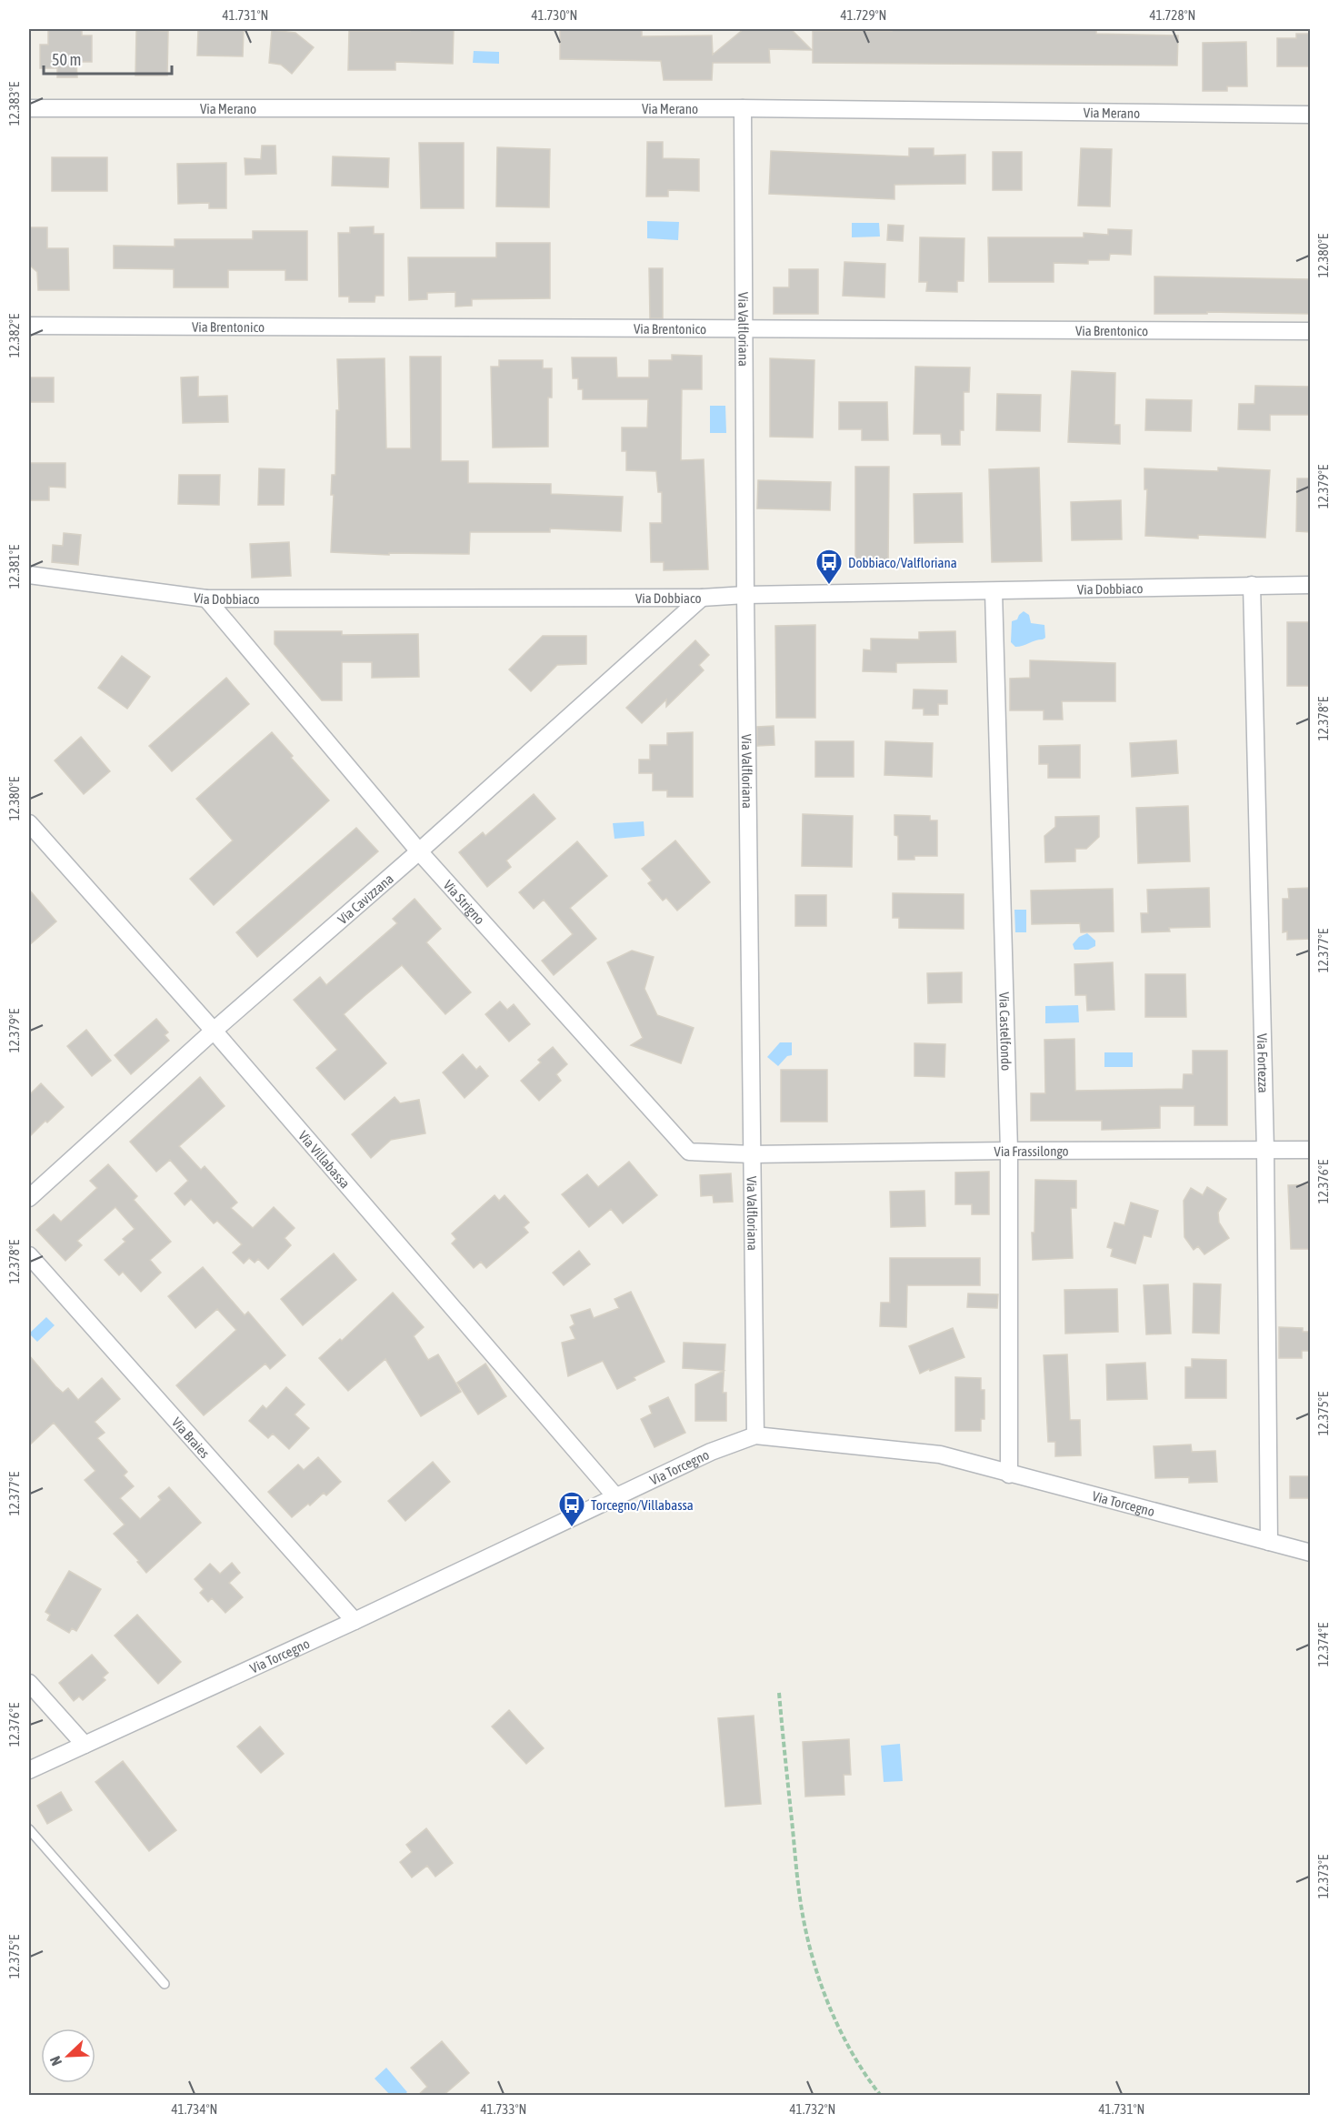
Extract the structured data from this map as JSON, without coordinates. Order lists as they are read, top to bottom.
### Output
{
  "streets": {
    "street": [
      "Via Merano",
      "Via Brentonico",
      "Via Valfloriana",
      "Via Dobbiaco",
      "Via Cavizzana",
      "Via Strigno",
      "Via Castelfondo",
      "Via Fortezza",
      "Via Frassilongo",
      "Via Villabassa",
      "Via Braies",
      "Via Torcegno"
    ]
  },
  "crossings": [
    ["Via Merano", "Via Valfloriana"],
    ["Via Brentonico", "Via Valfloriana"],
    ["Via Valfloriana", "Via Dobbiaco"],
    ["Via Valfloriana", "Via Strigno"],
    ["Via Valfloriana", "Via Frassilongo"],
    ["Via Valfloriana", "Via Torcegno"],
    ["Via Dobbiaco", "Via Cavizzana"],
    ["Via Dobbiaco", "Via Strigno"],
    ["Via Dobbiaco", "Via Castelfondo"],
    ["Via Dobbiaco", "Via Fortezza"],
    ["Via Cavizzana", "Via Strigno"],
    ["Via Cavizzana", "Via Villabassa"],
    ["Via Strigno", "Via Frassilongo"],
    ["Via Castelfondo", "Via Frassilongo"],
    ["Via Castelfondo", "Via Torcegno"],
    ["Via Fortezza", "Via Frassilongo"],
    ["Via Fortezza", "Via Torcegno"],
    ["Via Villabassa", "Via Torcegno"],
    ["Via Braies", "Via Torcegno"]
  ],
  "places": {
    "bus stop": ["Dobbiaco/Valfloriana", "Torcegno/Villabassa"]
  },
  "scale_bar": "50 m",
  "north": "bottom left",
  "coordinates": [
    "41.731°N",
    "41.730°N",
    "41.729°N",
    "41.728°N",
    "12.383°E",
    "12.380°E",
    "12.382°E",
    "12.379°E",
    "12.381°E",
    "12.378°E",
    "12.377°E",
    "12.376°E",
    "12.375°E",
    "12.374°E",
    "12.373°E",
    "41.734°N",
    "41.733°N",
    "41.732°N"
  ]
}
